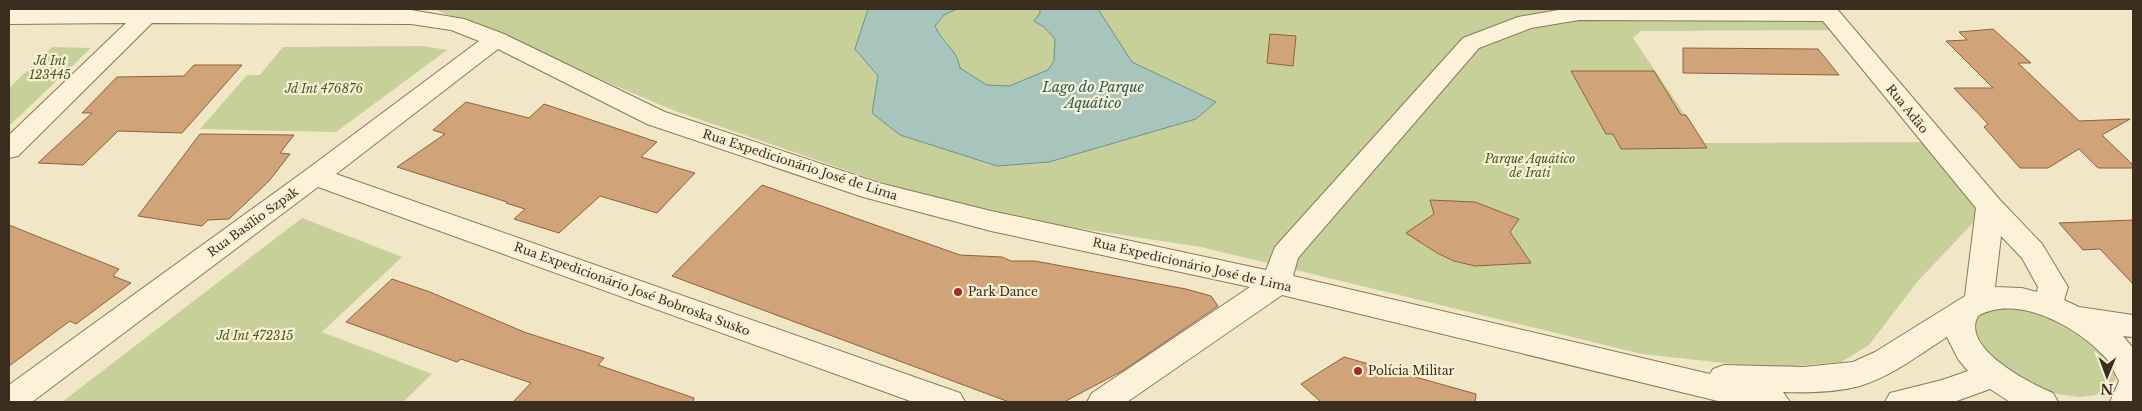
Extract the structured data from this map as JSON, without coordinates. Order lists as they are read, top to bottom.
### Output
{
  "streets": {
    "street": [
      "Rua Adão",
      "Rua Expedicionário José de Lima",
      "Rua Basílio Szpak",
      "Rua Expedicionário José Bobroska Susko"
    ]
  },
  "crossings": [
    ["Rua Expedicionário José de Lima", "Rua Basílio Szpak"],
    ["Rua Basílio Szpak", "Rua Expedicionário José Bobroska Susko"]
  ],
  "water": ["Lago do Parque Aquático"],
  "parks": [
    "Jd Int 123445",
    "Jd Int 476876",
    "Parque Aquático de Irati",
    "Jd Int 472315"
  ],
  "places": ["Park Dance", "Polícia Militar"],
  "north": "bottom"
}
